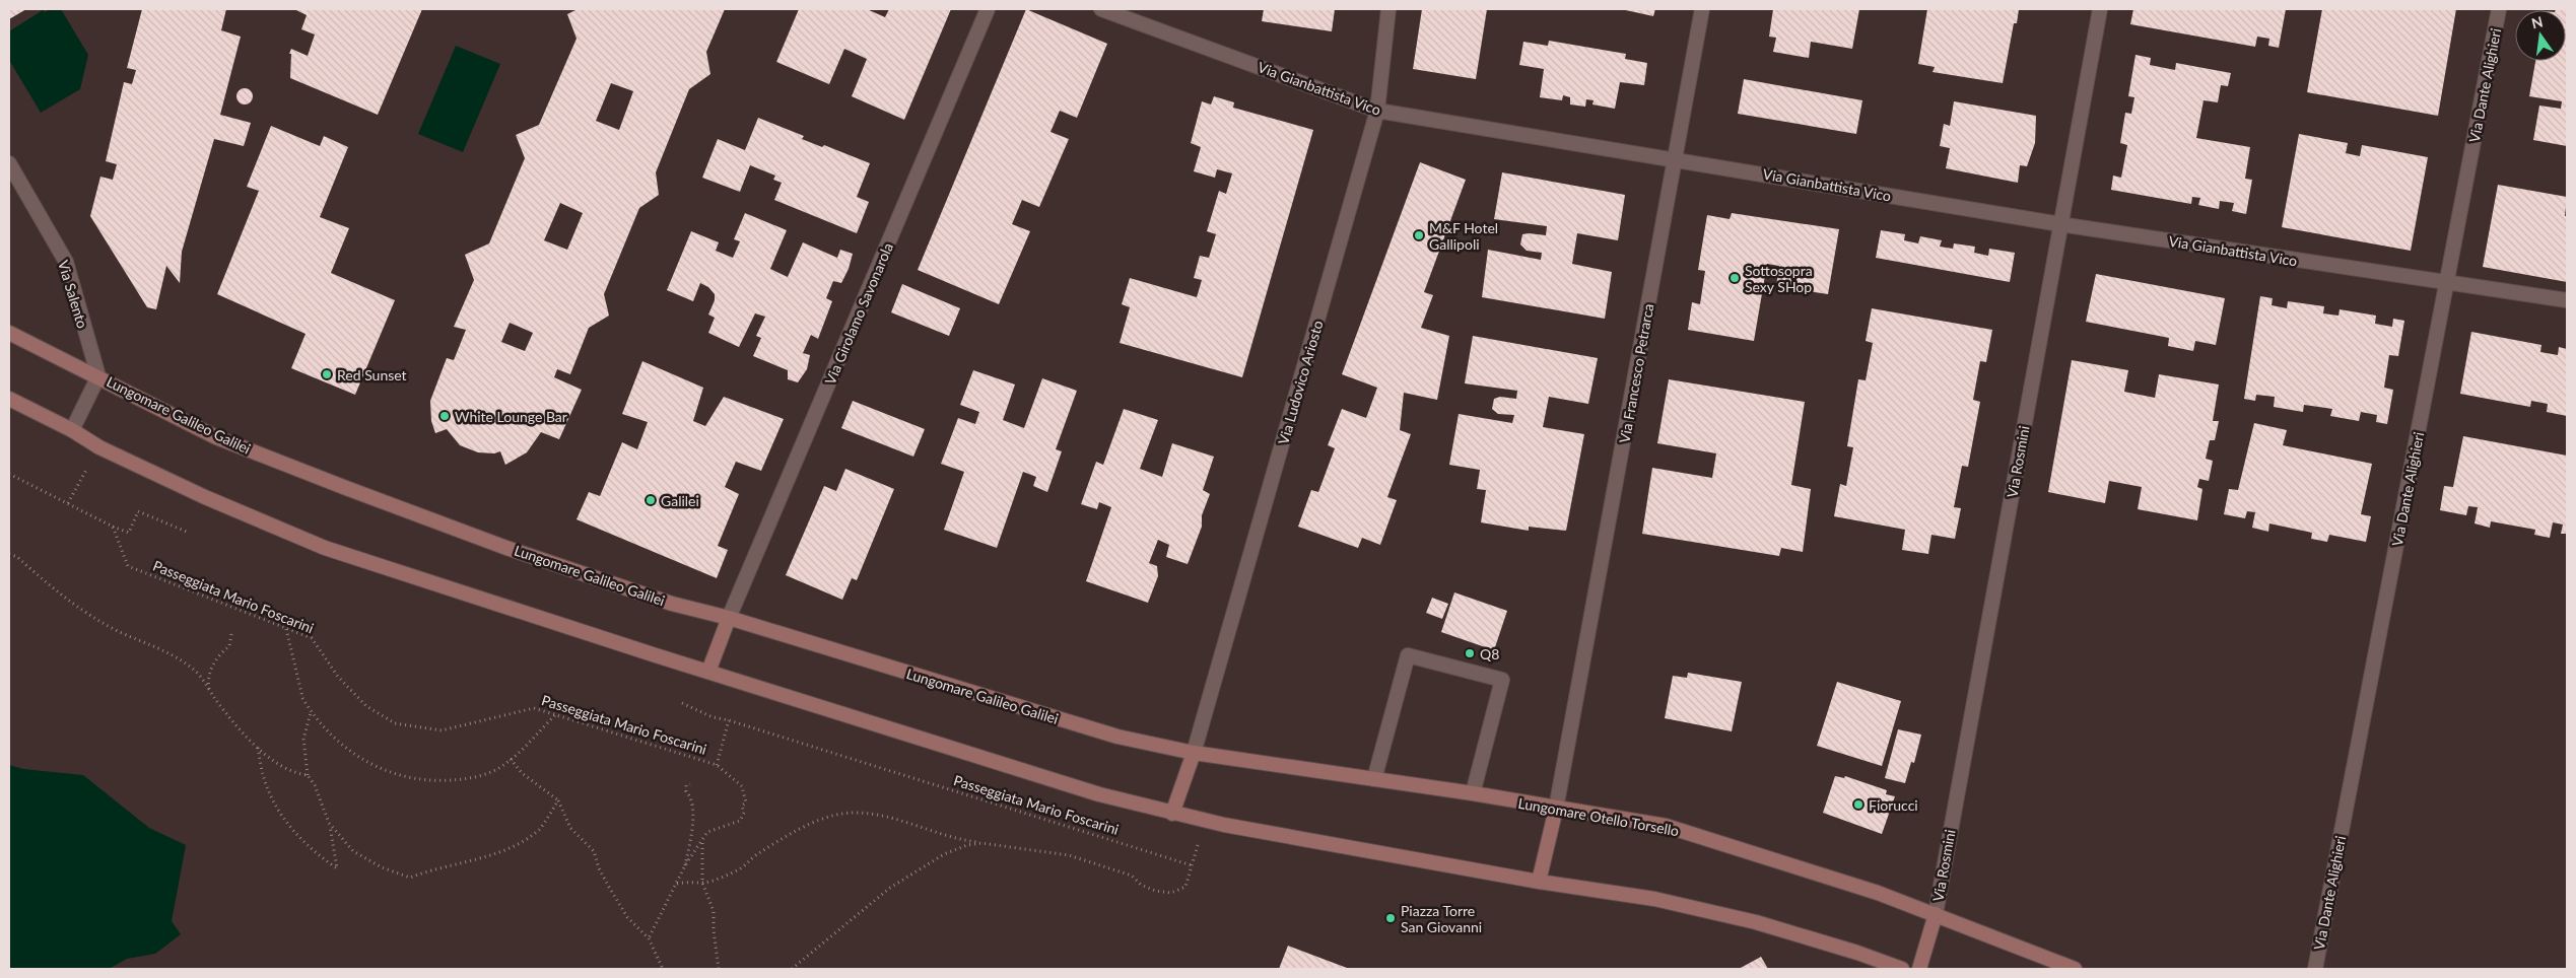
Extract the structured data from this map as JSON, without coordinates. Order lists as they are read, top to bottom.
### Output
{
  "streets": {
    "main road": ["Lungomare Galileo Galilei", "Lungomare Otello Torsello"],
    "street": [
      "Via Dante Alighieri",
      "Via Gianbattista Vico",
      "Via Salento",
      "Via Girolamo Savonarola",
      "Via Francesco Petrarca",
      "Via Ludovico Ariosto",
      "Via Rosmini"
    ],
    "path": ["Passeggiata Mario Foscarini"]
  },
  "crossings": [
    ["Via Dante Alighieri", "Via Gianbattista Vico"],
    ["Via Gianbattista Vico", "Via Francesco Petrarca"],
    ["Via Gianbattista Vico", "Via Ludovico Ariosto"],
    ["Via Gianbattista Vico", "Via Rosmini"],
    ["Via Salento", "Lungomare Galileo Galilei"],
    ["Via Girolamo Savonarola", "Lungomare Galileo Galilei"],
    ["Via Francesco Petrarca", "Lungomare Otello Torsello"],
    ["Via Ludovico Ariosto", "Lungomare Galileo Galilei"],
    ["Via Ludovico Ariosto", "Lungomare Otello Torsello"],
    ["Lungomare Galileo Galilei", "Lungomare Otello Torsello"],
    ["Via Rosmini", "Lungomare Otello Torsello"]
  ],
  "places": [
    "M&F Hotel Gallipoli",
    "Sottosopra Sexy SHop",
    "Red Sunset",
    "White Lounge Bar",
    "Galilei",
    "Q8",
    "Fiorucci",
    "Piazza Torre San Giovanni"
  ],
  "north": "top"
}
